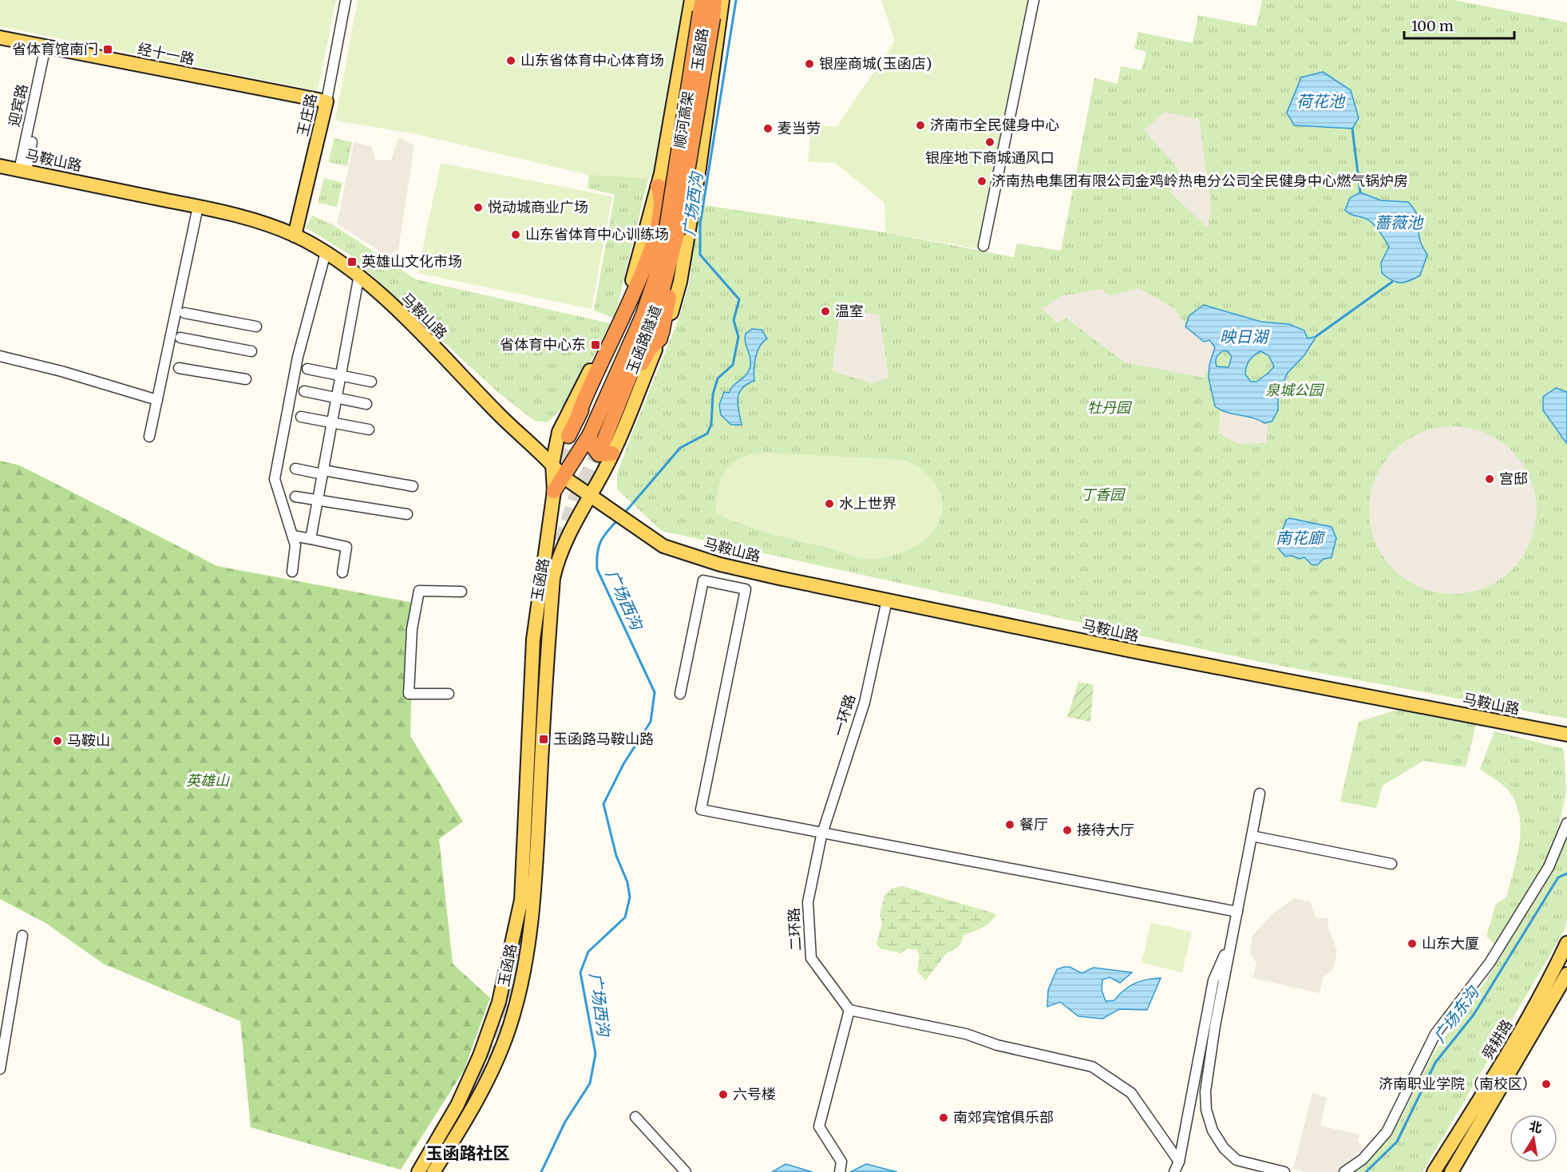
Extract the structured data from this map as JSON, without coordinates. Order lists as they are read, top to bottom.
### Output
{
  "streets": {
    "highway": ["顺河高架", "玉函路隧道"],
    "main road": [
      "玉函路",
      "经十一路",
      "王庄路",
      "马鞍山路",
      "舜耕路"
    ],
    "street": ["迎宾路", "一环路", "二环路"]
  },
  "crossings": [
    ["玉函路", "马鞍山路"],
    ["玉函路", "玉函路隧道"],
    ["经十一路", "迎宾路"],
    ["经十一路", "王庄路"],
    ["迎宾路", "马鞍山路"],
    ["王庄路", "马鞍山路"],
    ["顺河高架", "玉函路隧道"],
    ["马鞍山路", "一环路"],
    ["一环路", "二环路"]
  ],
  "districts": ["玉函路社区"],
  "water": [
    "荷花池",
    "广场西沟",
    "蔷薇池",
    "映日湖",
    "南花廊",
    "广场东沟"
  ],
  "parks": [
    "泉城公园",
    "牡丹园",
    "丁香园",
    "英雄山"
  ],
  "places": {
    "transit": [
      "省体育馆南门",
      "英雄山文化市场",
      "省体育中心东",
      "玉函路马鞍山路"
    ],
    "other": [
      "山东省体育中心体育场",
      "银座商城(玉函店)",
      "济南市全民健身中心",
      "麦当劳",
      "银座地下商城通风口",
      "济南热电集团有限公司金鸡岭热电分公司全民健身中心燃气锅炉房",
      "悦动城商业广场",
      "山东省体育中心训练场",
      "温室",
      "宫邸",
      "水上世界",
      "马鞍山",
      "餐厅",
      "接待大厅",
      "山东大厦",
      "济南职业学院（南校区）",
      "六号楼",
      "南郊宾馆俱乐部"
    ]
  },
  "scale_bar": "100 m",
  "north": "top"
}
